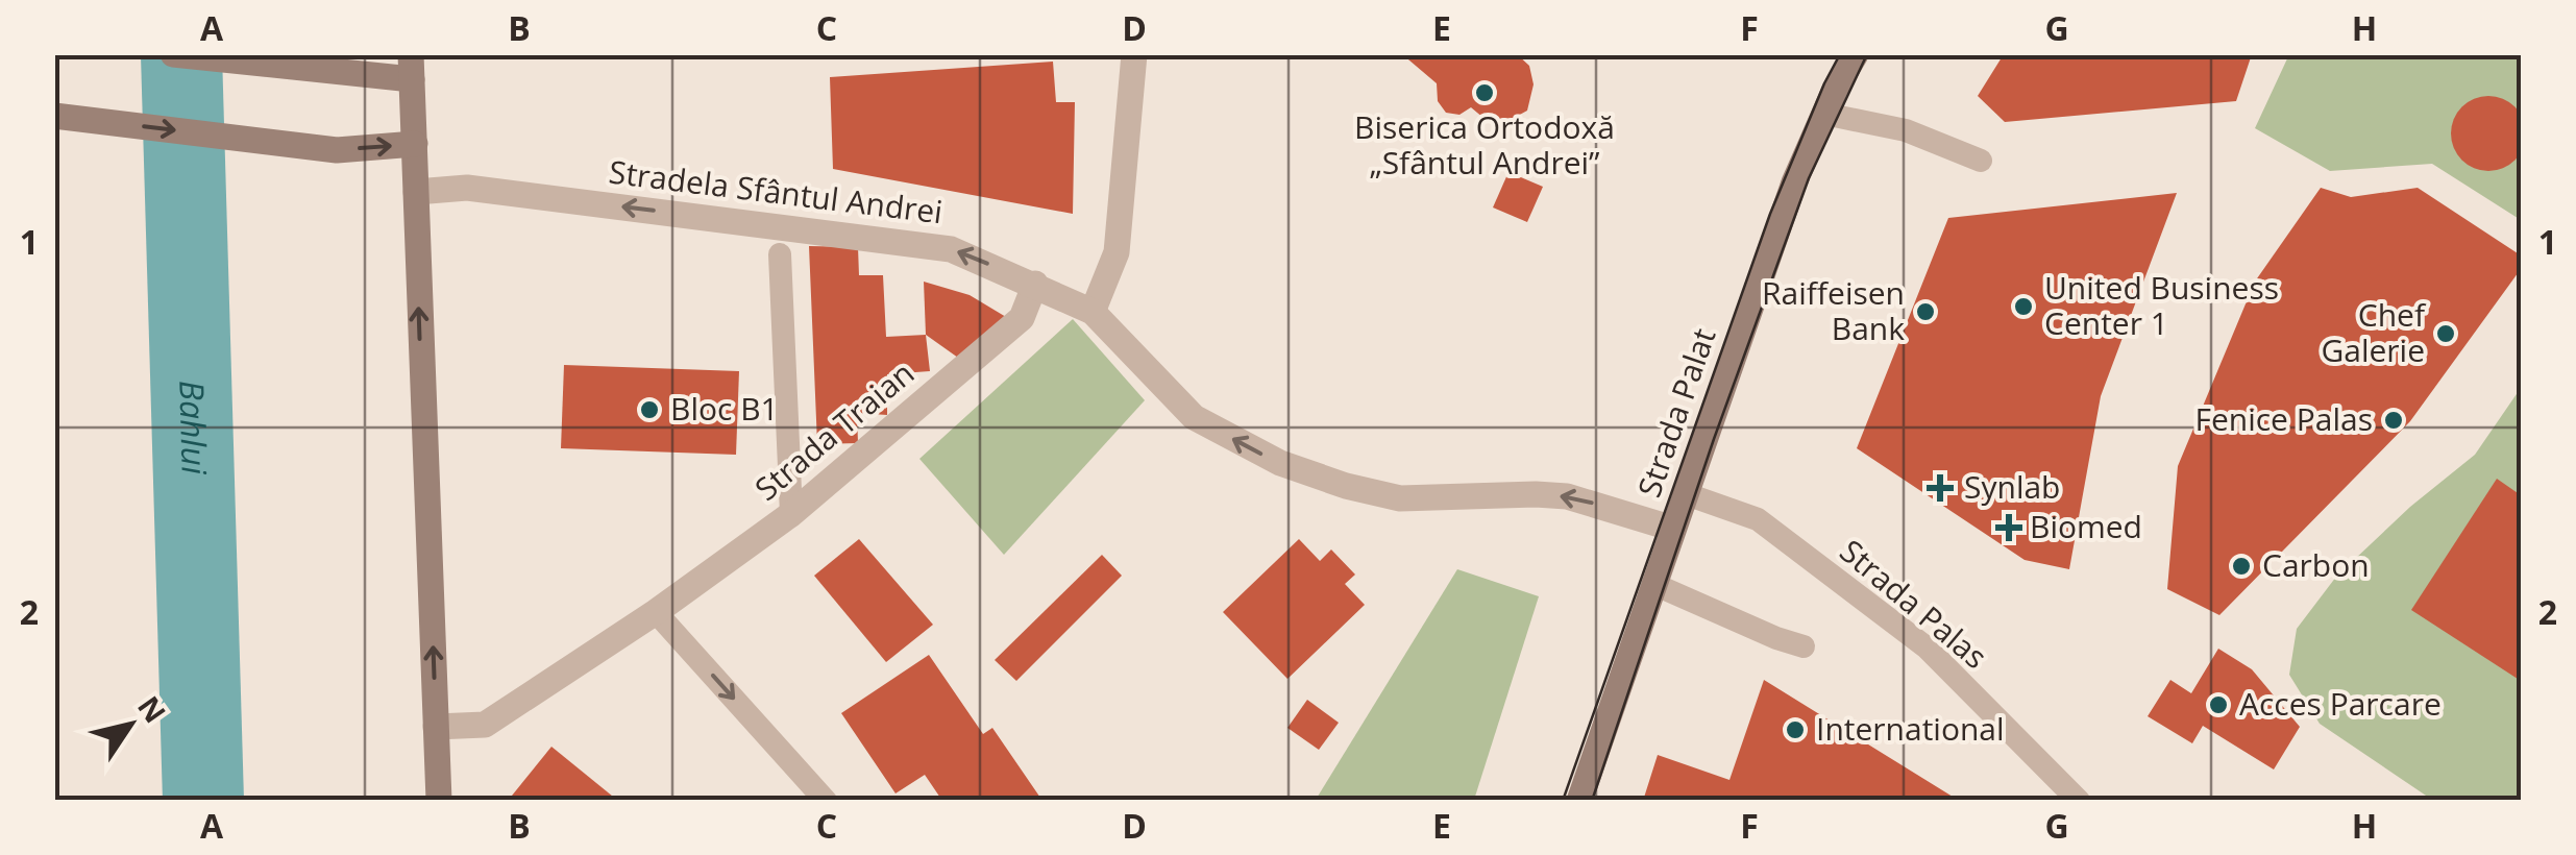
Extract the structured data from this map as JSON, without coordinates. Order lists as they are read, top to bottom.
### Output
{
  "streets": {
    "main road": ["Strada Palat"],
    "street": ["Stradela Sfântul Andrei", "Strada Traian"],
    "lane": ["Strada Palas"]
  },
  "crossings": [
    ["Stradela Sfântul Andrei", "Strada Palat"],
    ["Stradela Sfântul Andrei", "Strada Traian"],
    ["Strada Palat", "Strada Palas"]
  ],
  "one_way": ["Stradela Sfântul Andrei"],
  "water": ["Bahlui"],
  "places": {
    "other": [
      "Biserica Ortodoxă „Sfântul Andrei”",
      "United Business Center 1",
      "Raiffeisen Bank",
      "Chef Galerie",
      "Bloc B1",
      "Fenice Palas",
      "Carbon",
      "Acces Parcare",
      "International"
    ],
    "health": ["Synlab", "Biomed"]
  },
  "north": "top right",
  "grid": {
    "columns": [
      "A",
      "B",
      "C",
      "D",
      "E",
      "F",
      "G",
      "H"
    ],
    "rows": ["1", "2"]
  }
}
